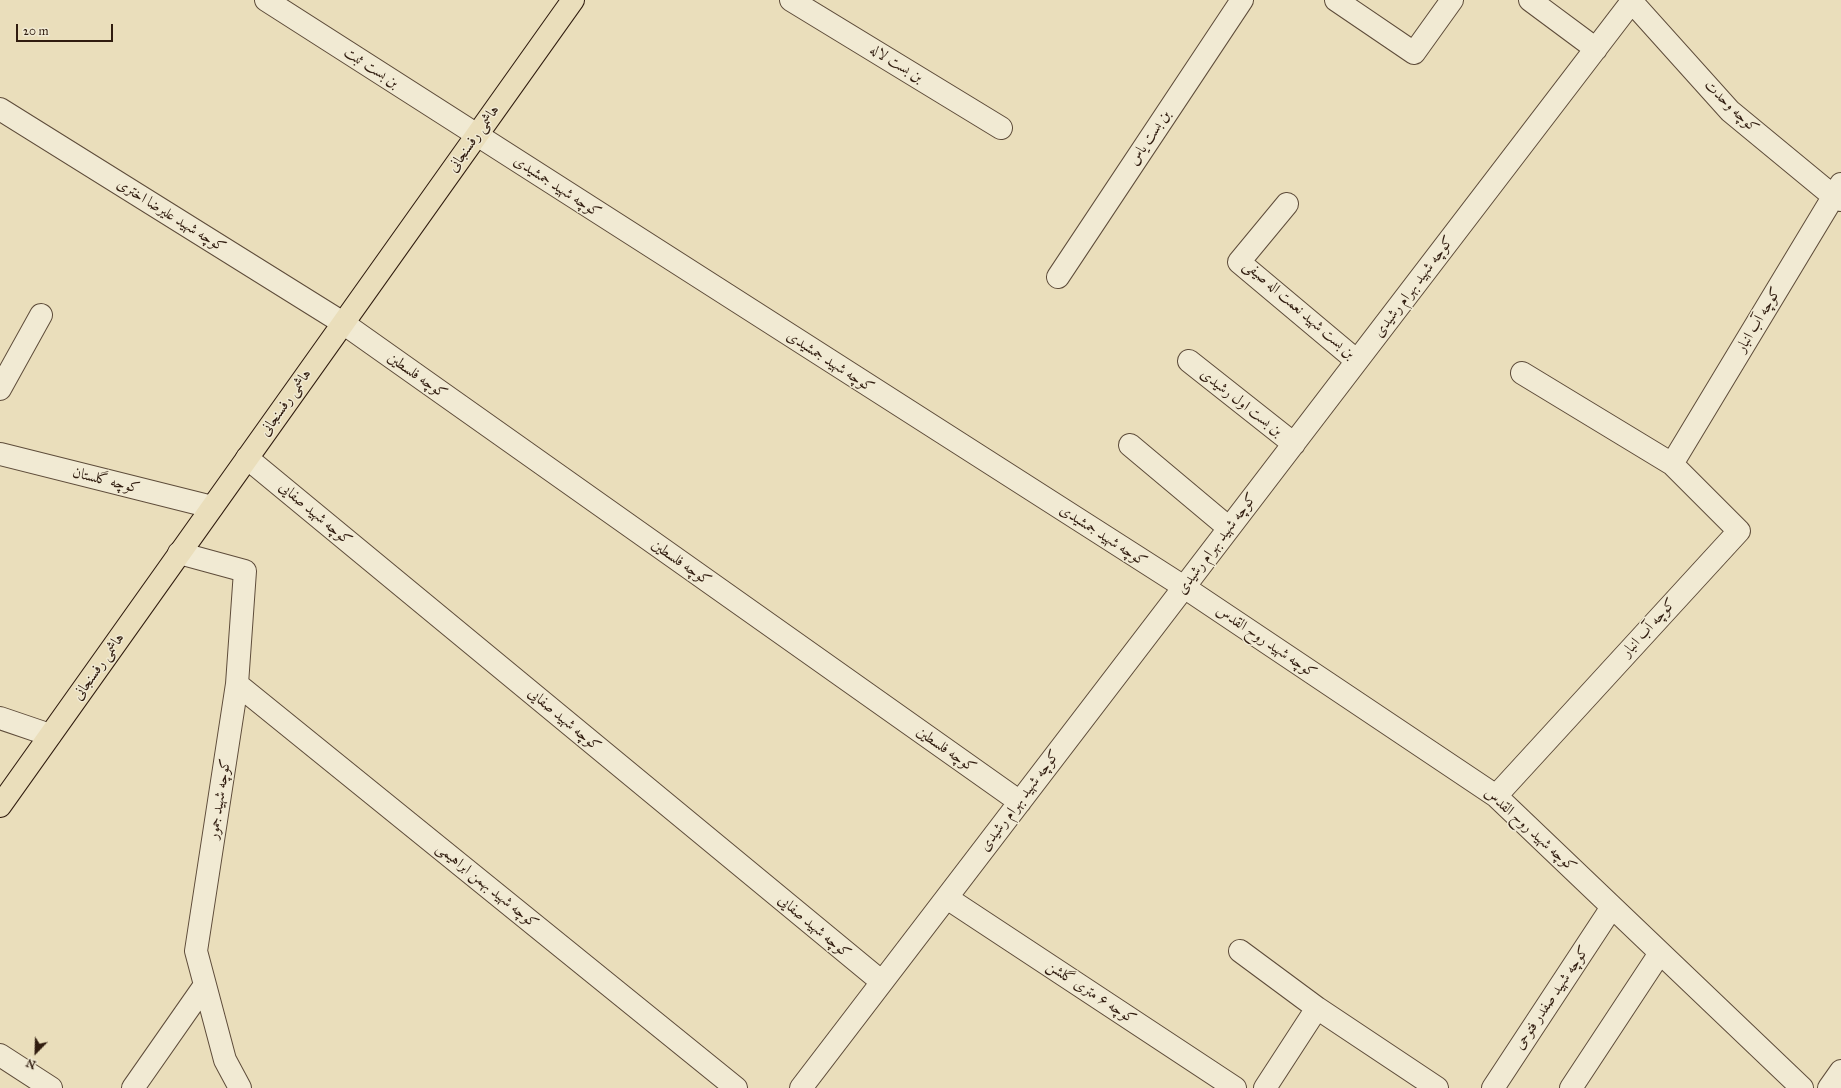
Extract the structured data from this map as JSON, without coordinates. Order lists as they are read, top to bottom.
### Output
{
  "streets": {
    "main road": ["هاشمی رفسنجانی"],
    "street": [
      "بن بست لاله",
      "بن بست ثبت",
      "کوچه وحدت",
      "بن بست یاس",
      "کوچه شهید جمشیدی",
      "کوچه شهید علیرضا اختری",
      "کوچه شهید بهرام رشیدی",
      "بن بست شهید نعمت اله صیفی",
      "کوچه آب انبار",
      "کوچه فلسطین",
      "بن بست اول رشیدی",
      "کوچه گلستان",
      "کوچه شهید صفایی",
      "کوچه شهید روح القدس",
      "کوچه شهید جمور",
      "کوچه شهید بهمن ابراهیمی",
      "کوچه ۶ متری گلشن",
      "کوچه شهید صفدر فتوحی"
    ]
  },
  "crossings": [
    ["بن بست ثبت", "هاشمی رفسنجانی"],
    ["بن بست ثبت", "کوچه شهید جمشیدی"],
    ["کوچه وحدت", "کوچه شهید بهرام رشیدی"],
    ["کوچه وحدت", "کوچه آب انبار"],
    ["هاشمی رفسنجانی", "کوچه شهید جمشیدی"],
    ["هاشمی رفسنجانی", "کوچه شهید علیرضا اختری"],
    ["هاشمی رفسنجانی", "کوچه فلسطین"],
    ["هاشمی رفسنجانی", "کوچه گلستان"],
    ["هاشمی رفسنجانی", "کوچه شهید صفایی"],
    ["هاشمی رفسنجانی", "کوچه شهید جمور"],
    ["کوچه شهید جمشیدی", "کوچه شهید بهرام رشیدی"],
    ["کوچه شهید جمشیدی", "کوچه شهید روح القدس"],
    ["کوچه شهید علیرضا اختری", "کوچه فلسطین"],
    ["کوچه شهید بهرام رشیدی", "بن بست شهید نعمت اله صیفی"],
    ["کوچه شهید بهرام رشیدی", "کوچه فلسطین"],
    ["کوچه شهید بهرام رشیدی", "بن بست اول رشیدی"],
    ["کوچه شهید بهرام رشیدی", "کوچه شهید صفایی"],
    ["کوچه شهید بهرام رشیدی", "کوچه شهید روح القدس"],
    ["کوچه شهید بهرام رشیدی", "کوچه ۶ متری گلشن"],
    ["کوچه آب انبار", "کوچه شهید روح القدس"],
    ["کوچه شهید روح القدس", "کوچه شهید صفدر فتوحی"],
    ["کوچه شهید جمور", "کوچه شهید بهمن ابراهیمی"]
  ],
  "scale_bar": "20 m",
  "north": "bottom left"
}
